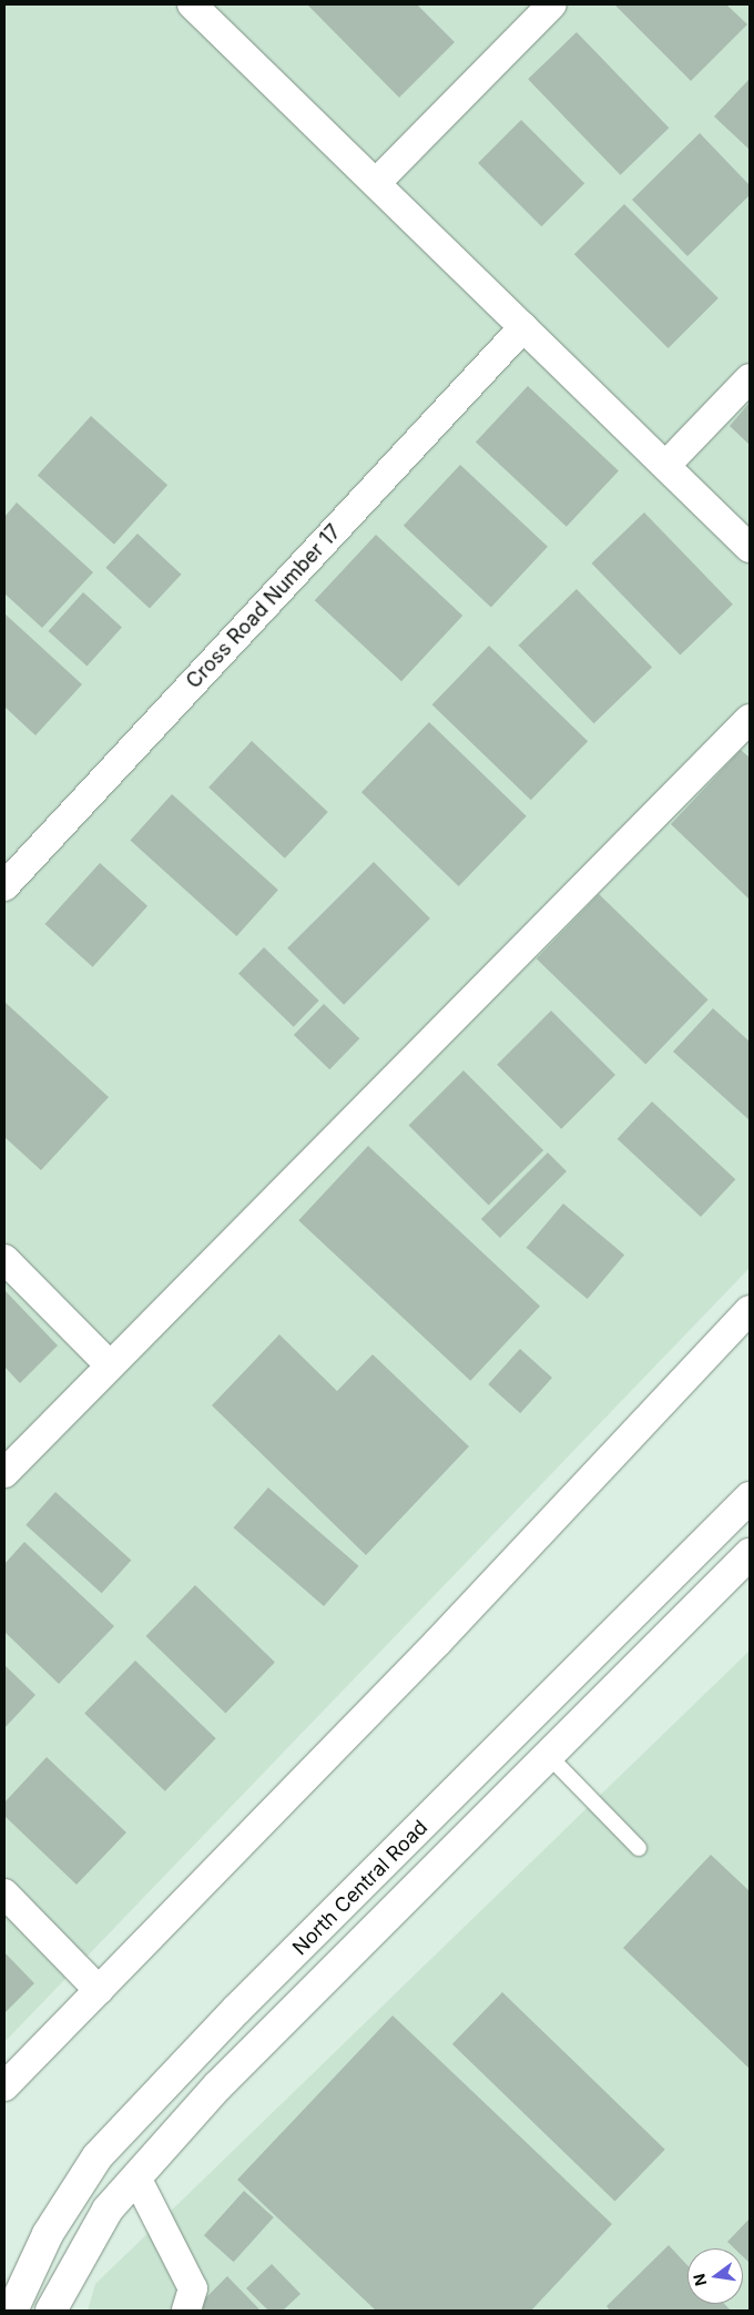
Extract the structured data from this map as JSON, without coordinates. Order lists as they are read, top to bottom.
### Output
{
  "streets": {
    "main road": ["North Central Road"],
    "street": ["Cross Road Number 17"]
  },
  "north": "left"
}
